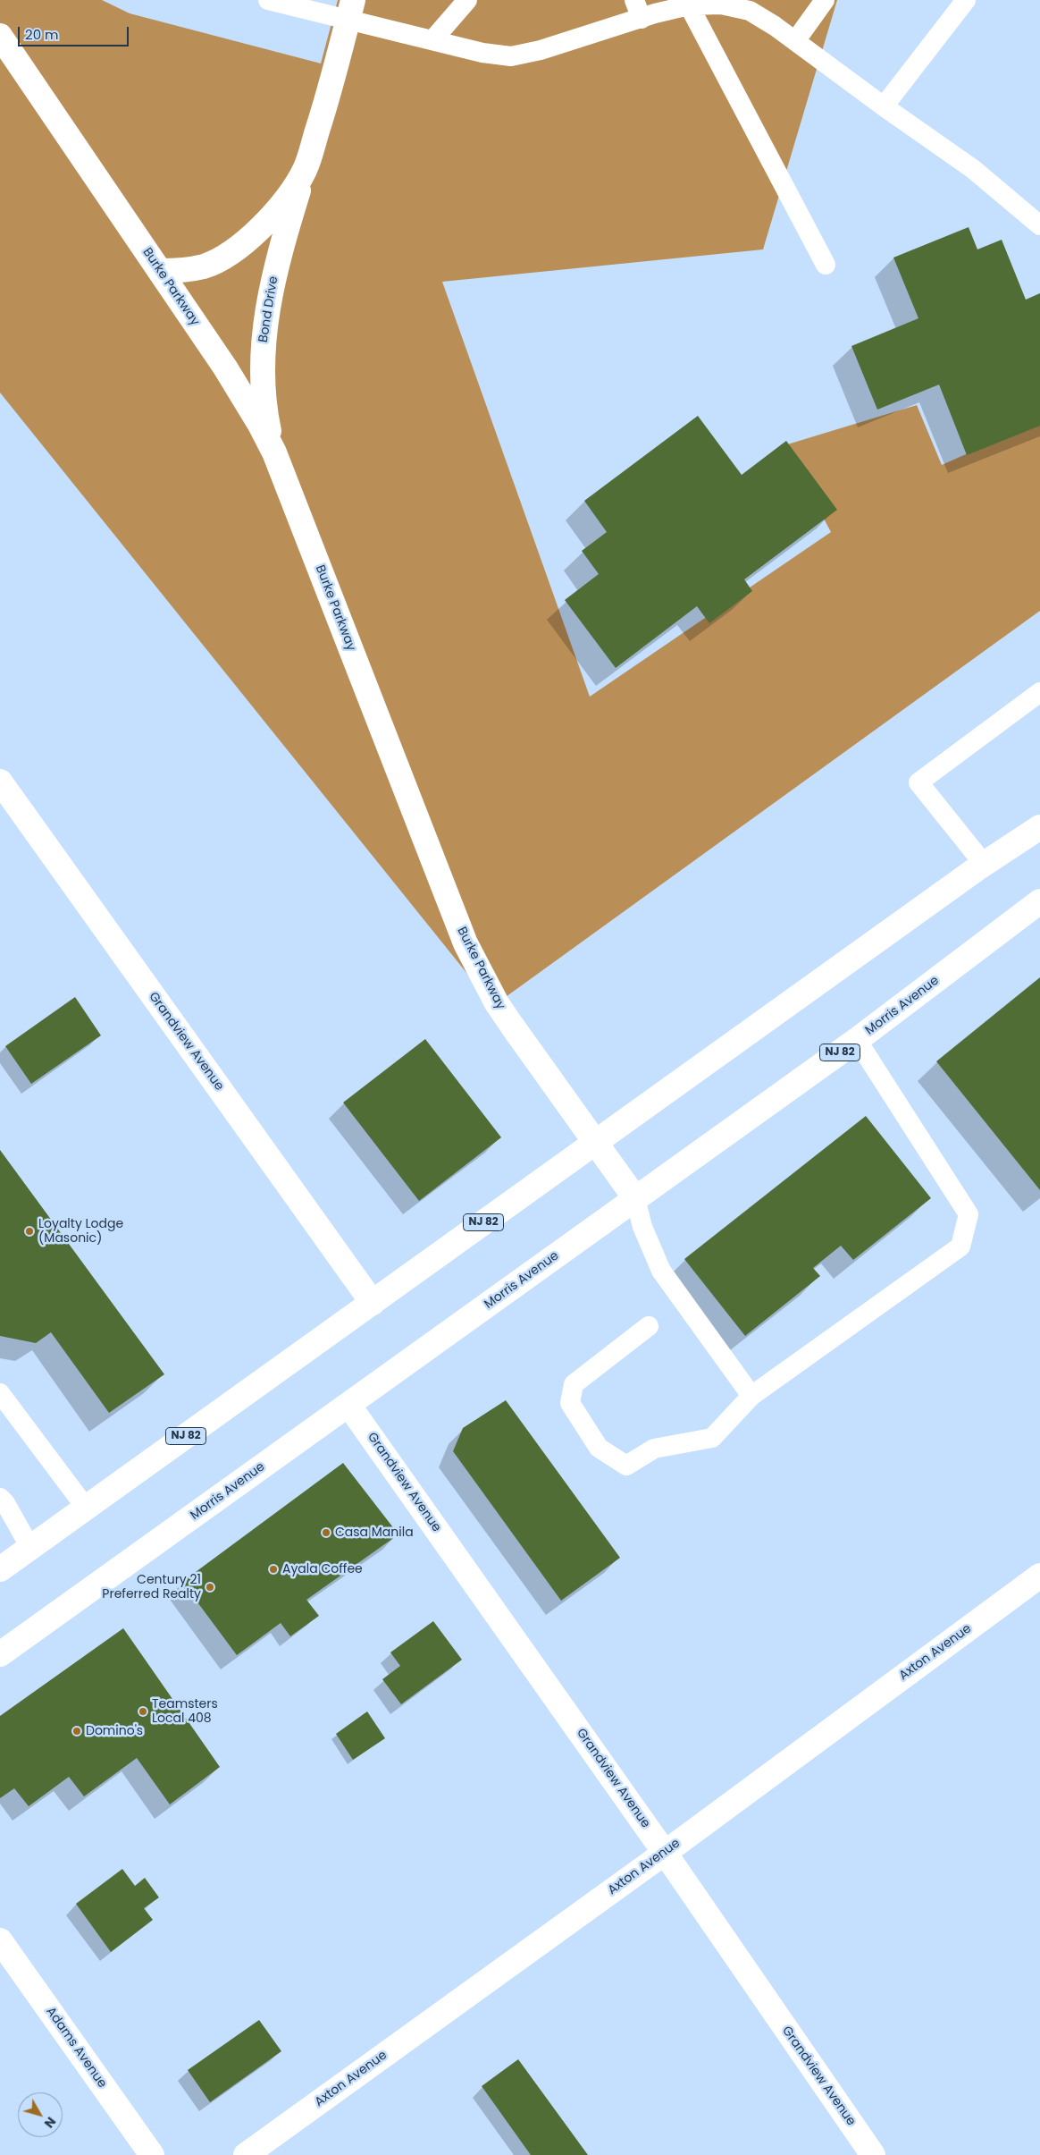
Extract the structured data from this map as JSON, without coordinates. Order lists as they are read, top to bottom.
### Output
{
  "streets": {
    "street": [
      "Burke Parkway",
      "Bond Drive",
      "Morris Avenue",
      "Grandview Avenue",
      "NJ 82",
      "Axton Avenue",
      "Adams Avenue"
    ]
  },
  "crossings": [
    ["Burke Parkway", "Bond Drive"],
    ["Burke Parkway", "Morris Avenue"],
    ["Burke Parkway", "NJ 82"],
    ["Morris Avenue", "Grandview Avenue"],
    ["Grandview Avenue", "NJ 82"],
    ["Grandview Avenue", "Axton Avenue"]
  ],
  "places": [
    "Loyalty Lodge (Masonic)",
    "Casa Manila",
    "Ayala Coffee",
    "Century 21 Preferred Realty",
    "Teamsters Local 408",
    "Domino's"
  ],
  "scale_bar": "20 m",
  "north": "bottom right"
}
